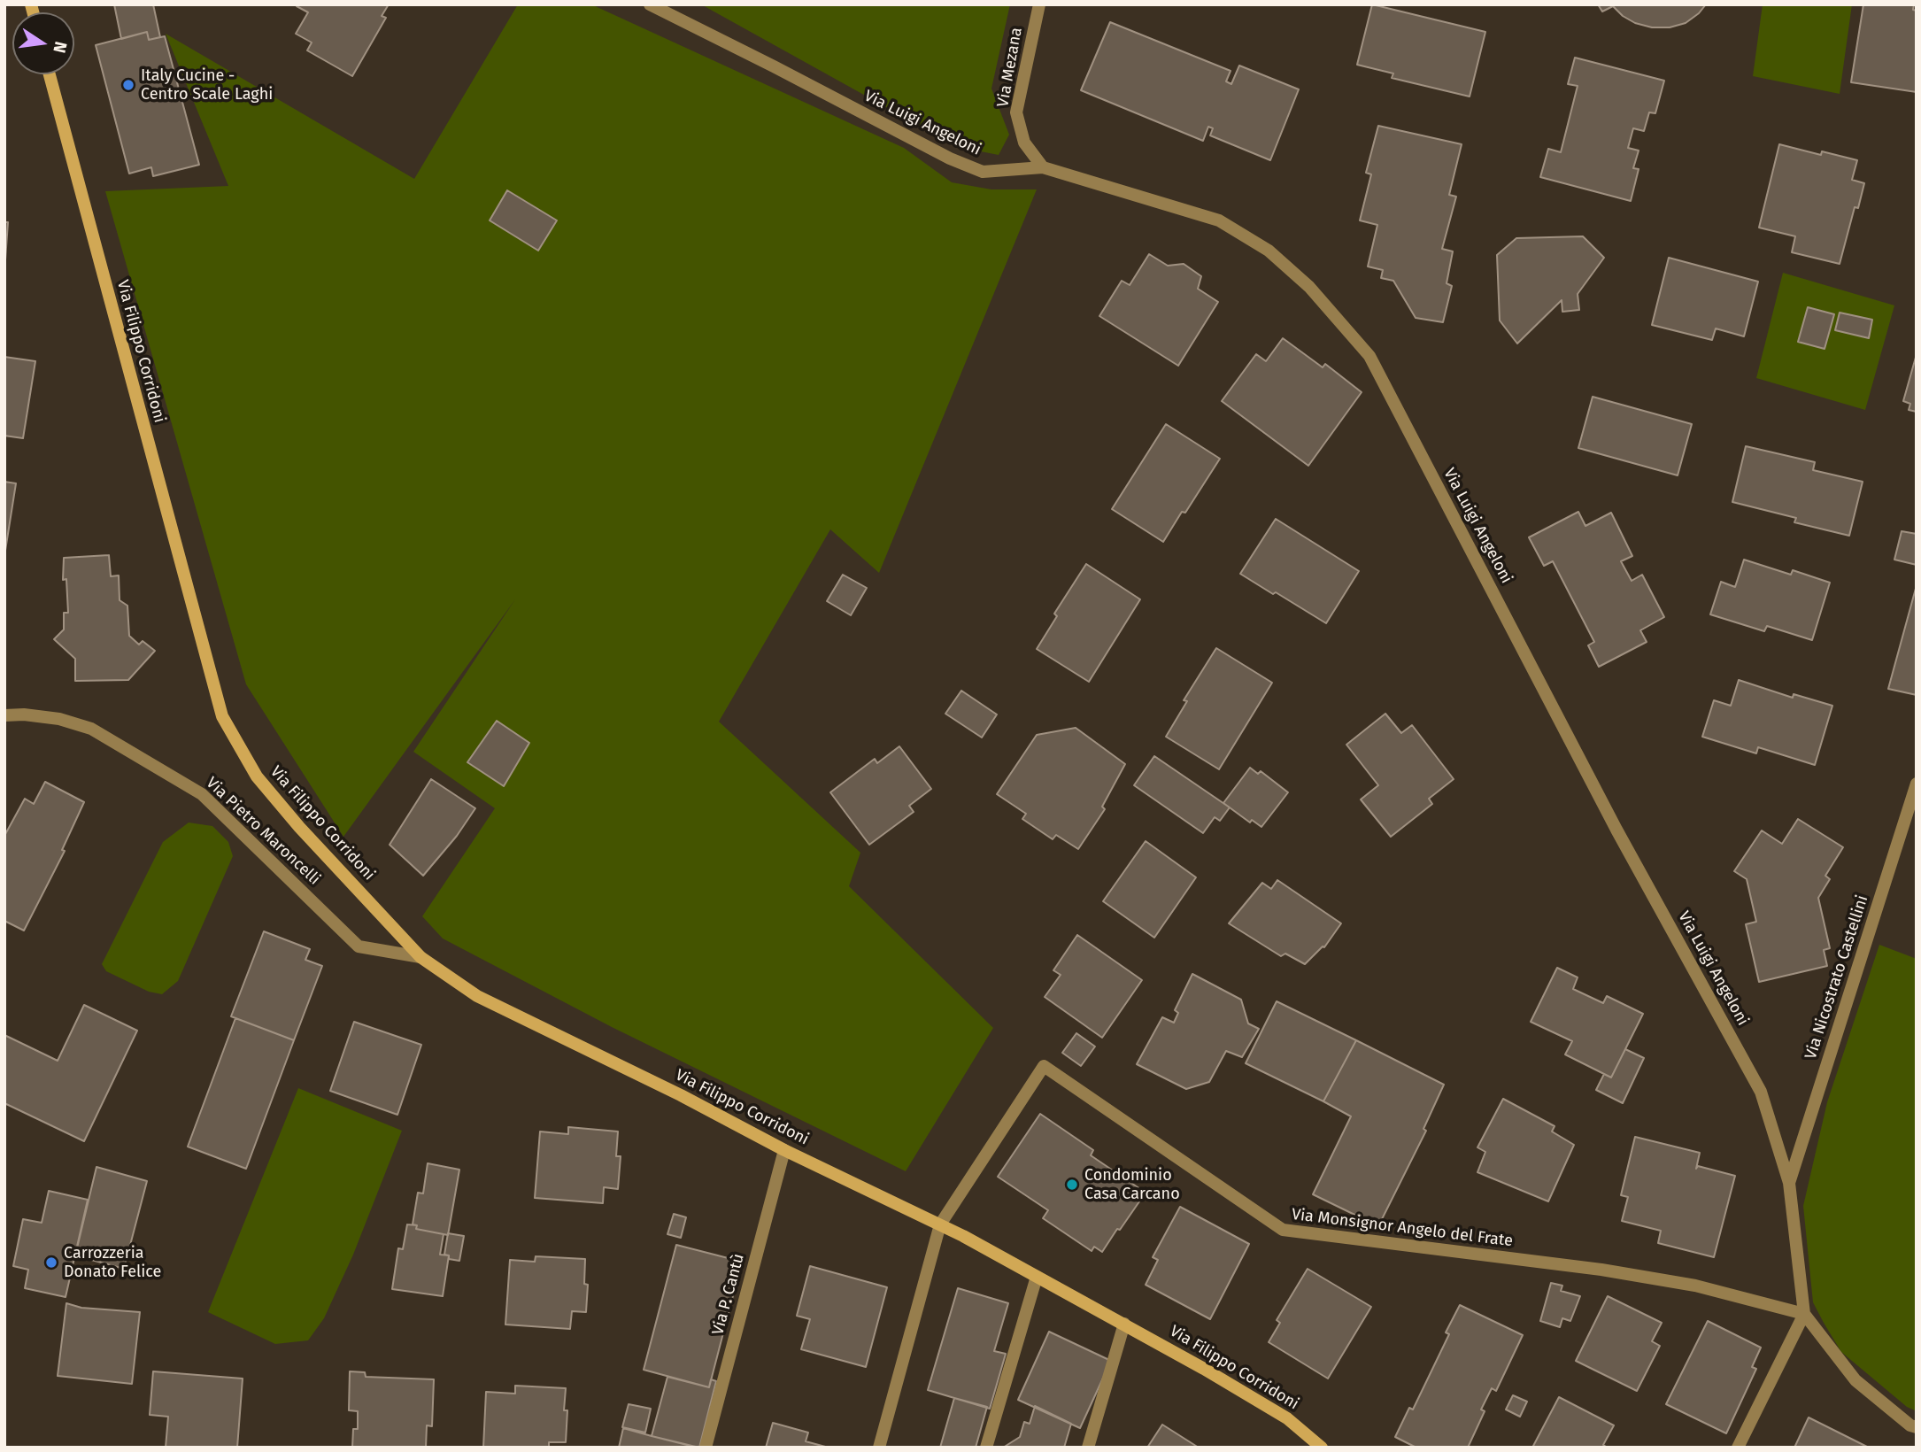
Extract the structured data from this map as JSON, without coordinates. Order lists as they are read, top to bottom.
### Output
{
  "streets": {
    "street": [
      "Via Mezana",
      "Via Luigi Angeloni",
      "Via Filippo Corridoni",
      "Via Pietro Maroncelli",
      "Via Nicostrato Castellini",
      "Via Monsignor Angelo del Frate",
      "Via P. Cantù"
    ]
  },
  "crossings": [
    ["Via Mezana", "Via Luigi Angeloni"],
    ["Via Luigi Angeloni", "Via Nicostrato Castellini"],
    ["Via Luigi Angeloni", "Via Monsignor Angelo del Frate"],
    ["Via Filippo Corridoni", "Via Pietro Maroncelli"],
    ["Via Filippo Corridoni", "Via Monsignor Angelo del Frate"],
    ["Via Filippo Corridoni", "Via P. Cantù"]
  ],
  "places": ["Italy Cucine - Centro Scale Laghi", "Condominio Casa Carcano", "Carrozzeria Donato Felice"],
  "north": "right"
}
